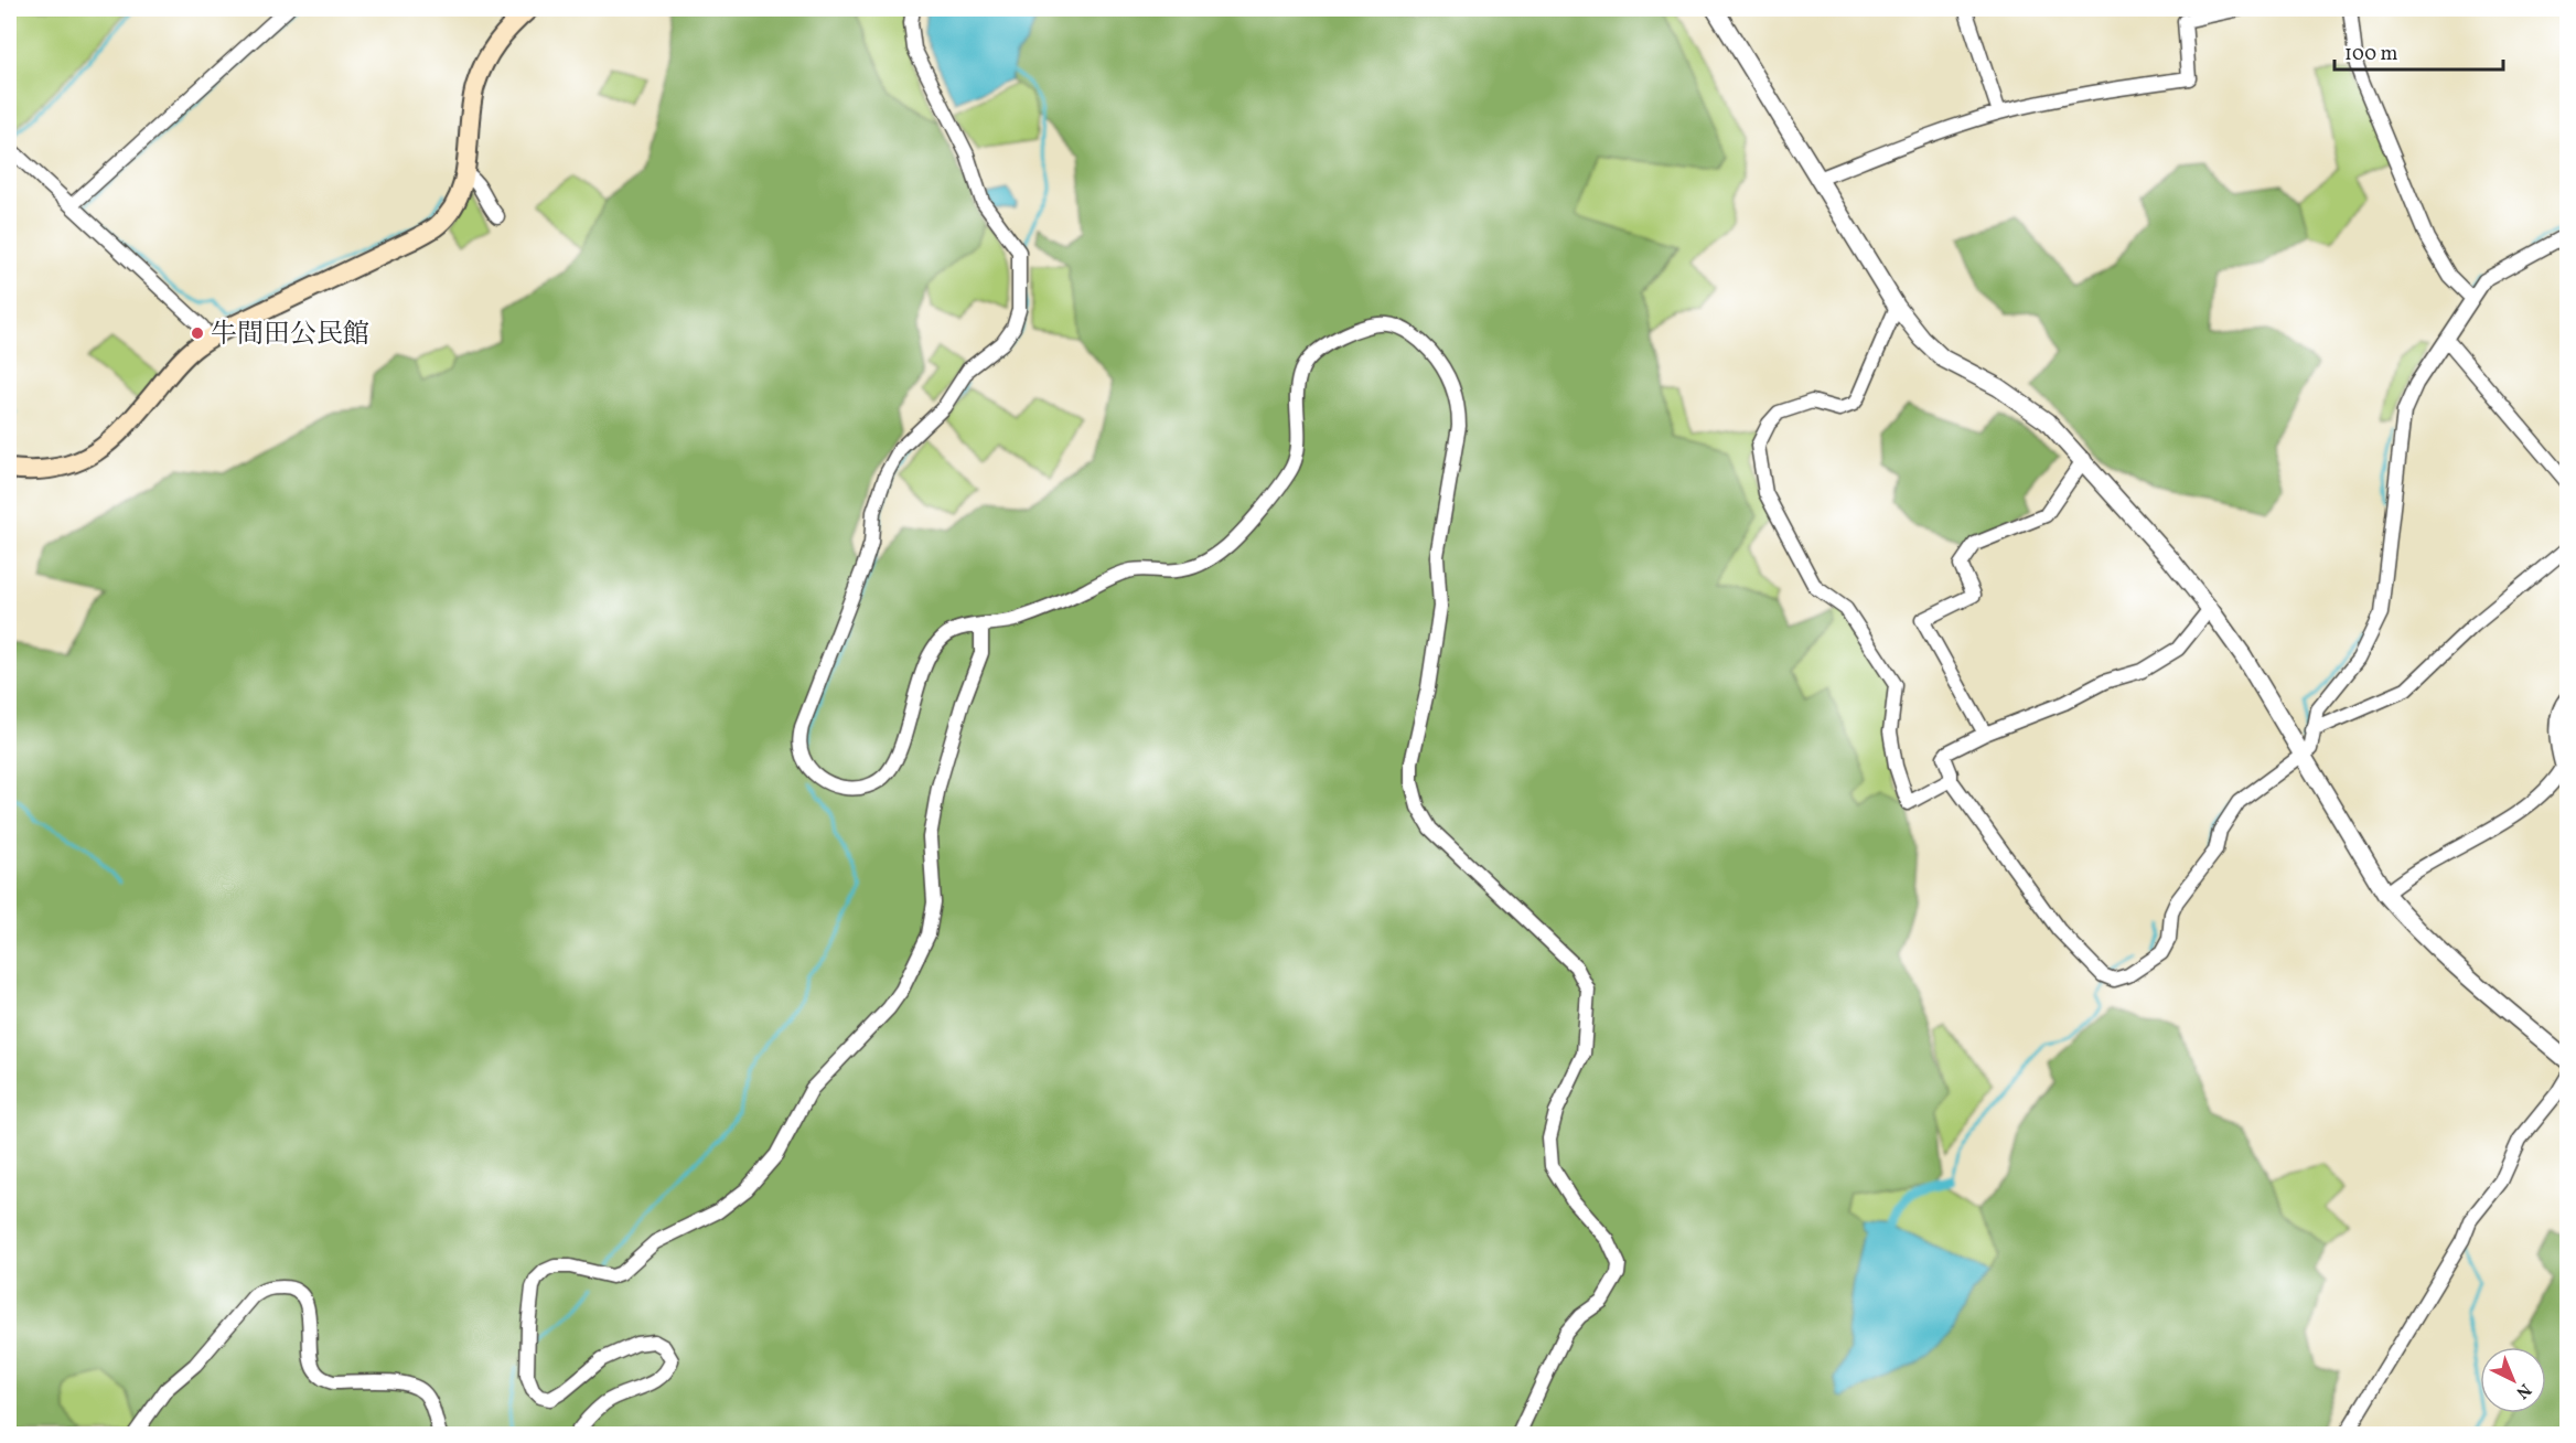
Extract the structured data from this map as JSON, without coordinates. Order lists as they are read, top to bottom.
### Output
{
  "places": ["牛間田公民館"],
  "scale_bar": "100 m",
  "north": "bottom right"
}
